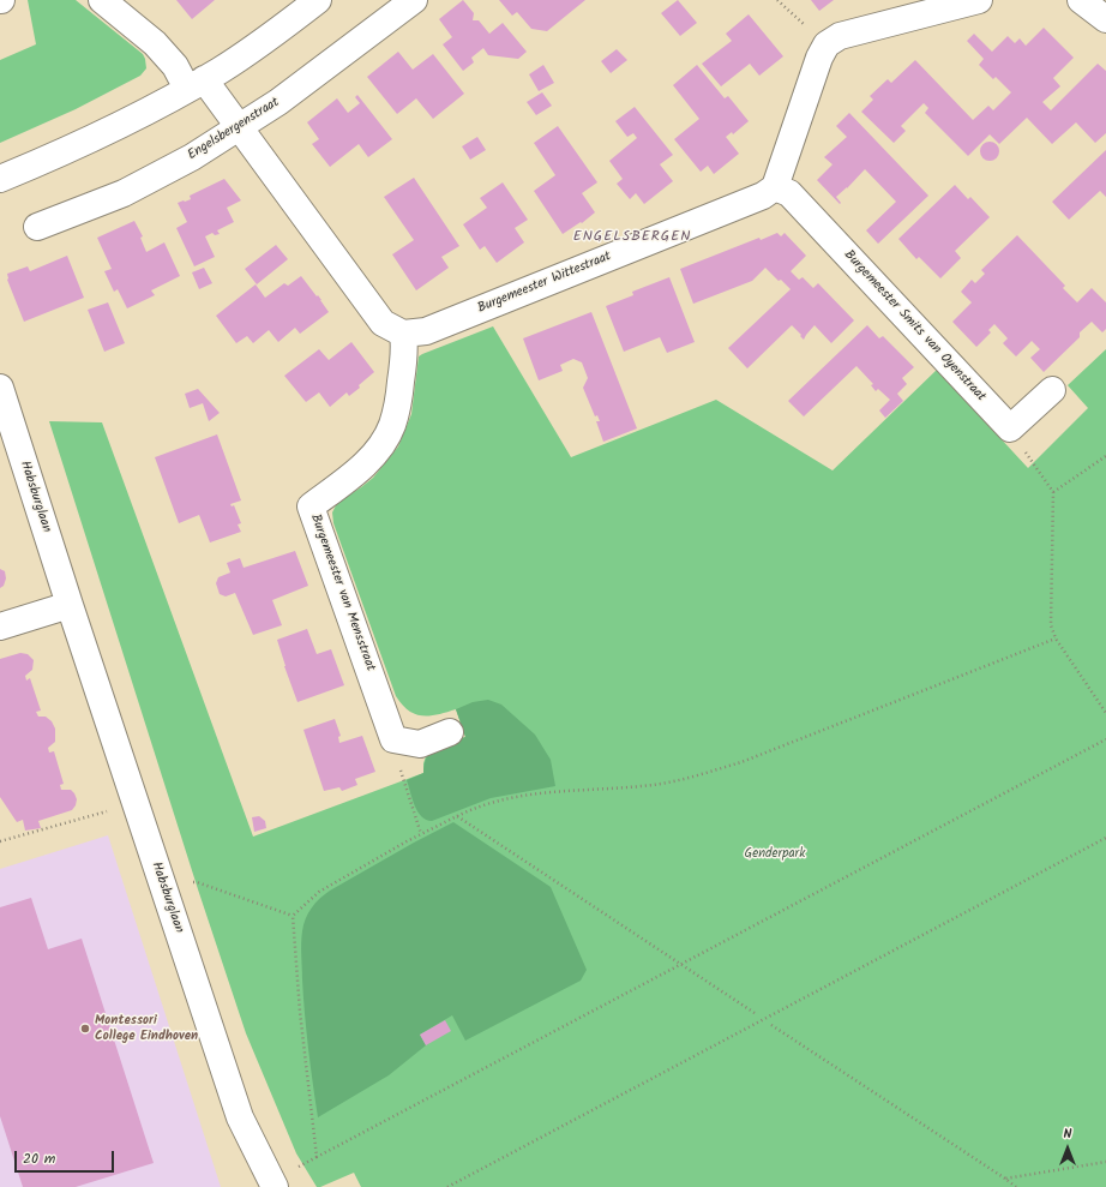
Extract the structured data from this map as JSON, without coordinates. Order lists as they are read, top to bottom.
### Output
{
  "streets": {
    "street": [
      "Engelsbergenstraat",
      "Burgemeester Wittestraat",
      "Burgemeester Smits van Oyenstraat",
      "Habsburglaan",
      "Burgemeester van Mensstraat"
    ]
  },
  "crossings": [
    ["Burgemeester Wittestraat", "Burgemeester Smits van Oyenstraat"],
    ["Burgemeester Wittestraat", "Burgemeester van Mensstraat"]
  ],
  "districts": ["ENGELSBERGEN"],
  "parks": ["Genderpark"],
  "places": ["Montessori College Eindhoven"],
  "scale_bar": "20 m",
  "north": "top"
}
